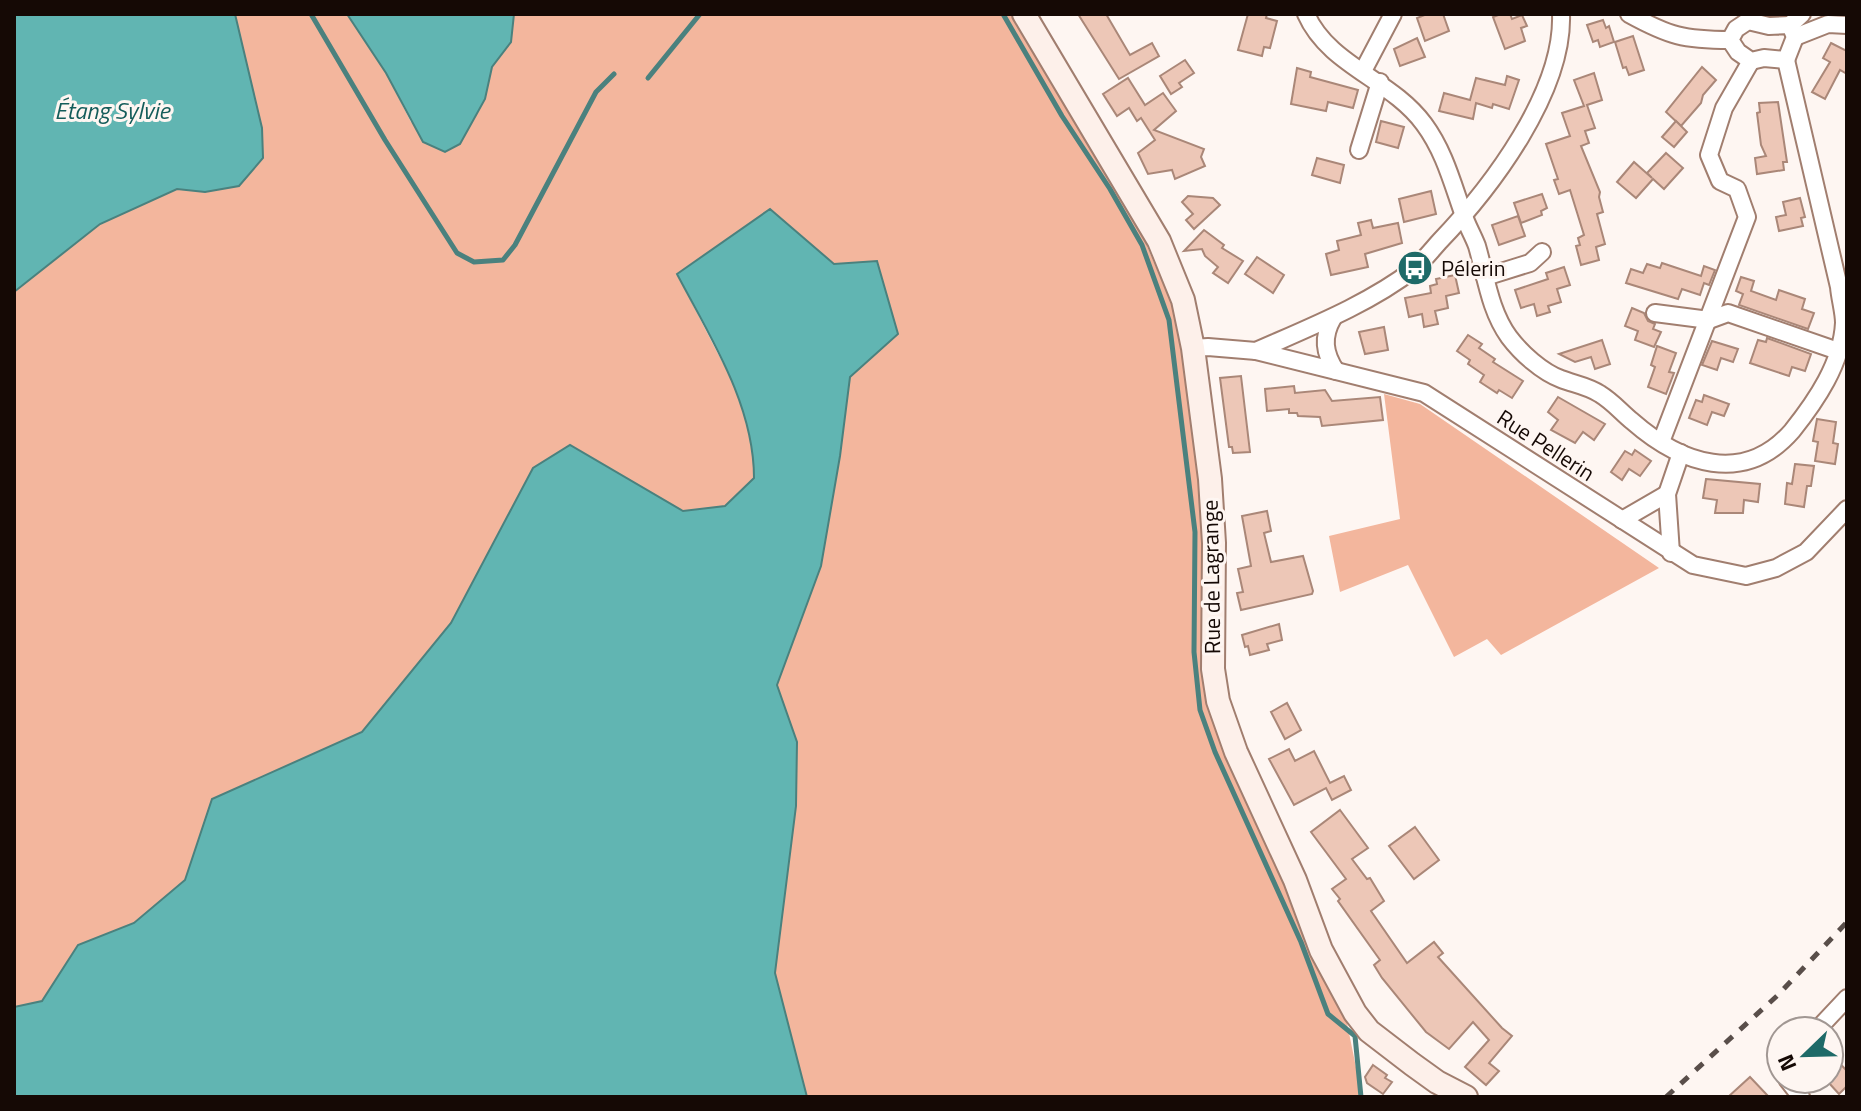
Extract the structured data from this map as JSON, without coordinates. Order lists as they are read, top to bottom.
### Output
{
  "streets": {
    "street": ["Rue Pellerin", "Rue de Lagrange"]
  },
  "crossings": [
    ["Rue Pellerin", "Rue de Lagrange"]
  ],
  "water": ["Étang Sylvie"],
  "places": {
    "bus stop": ["Pélerin"]
  },
  "north": "bottom left"
}
